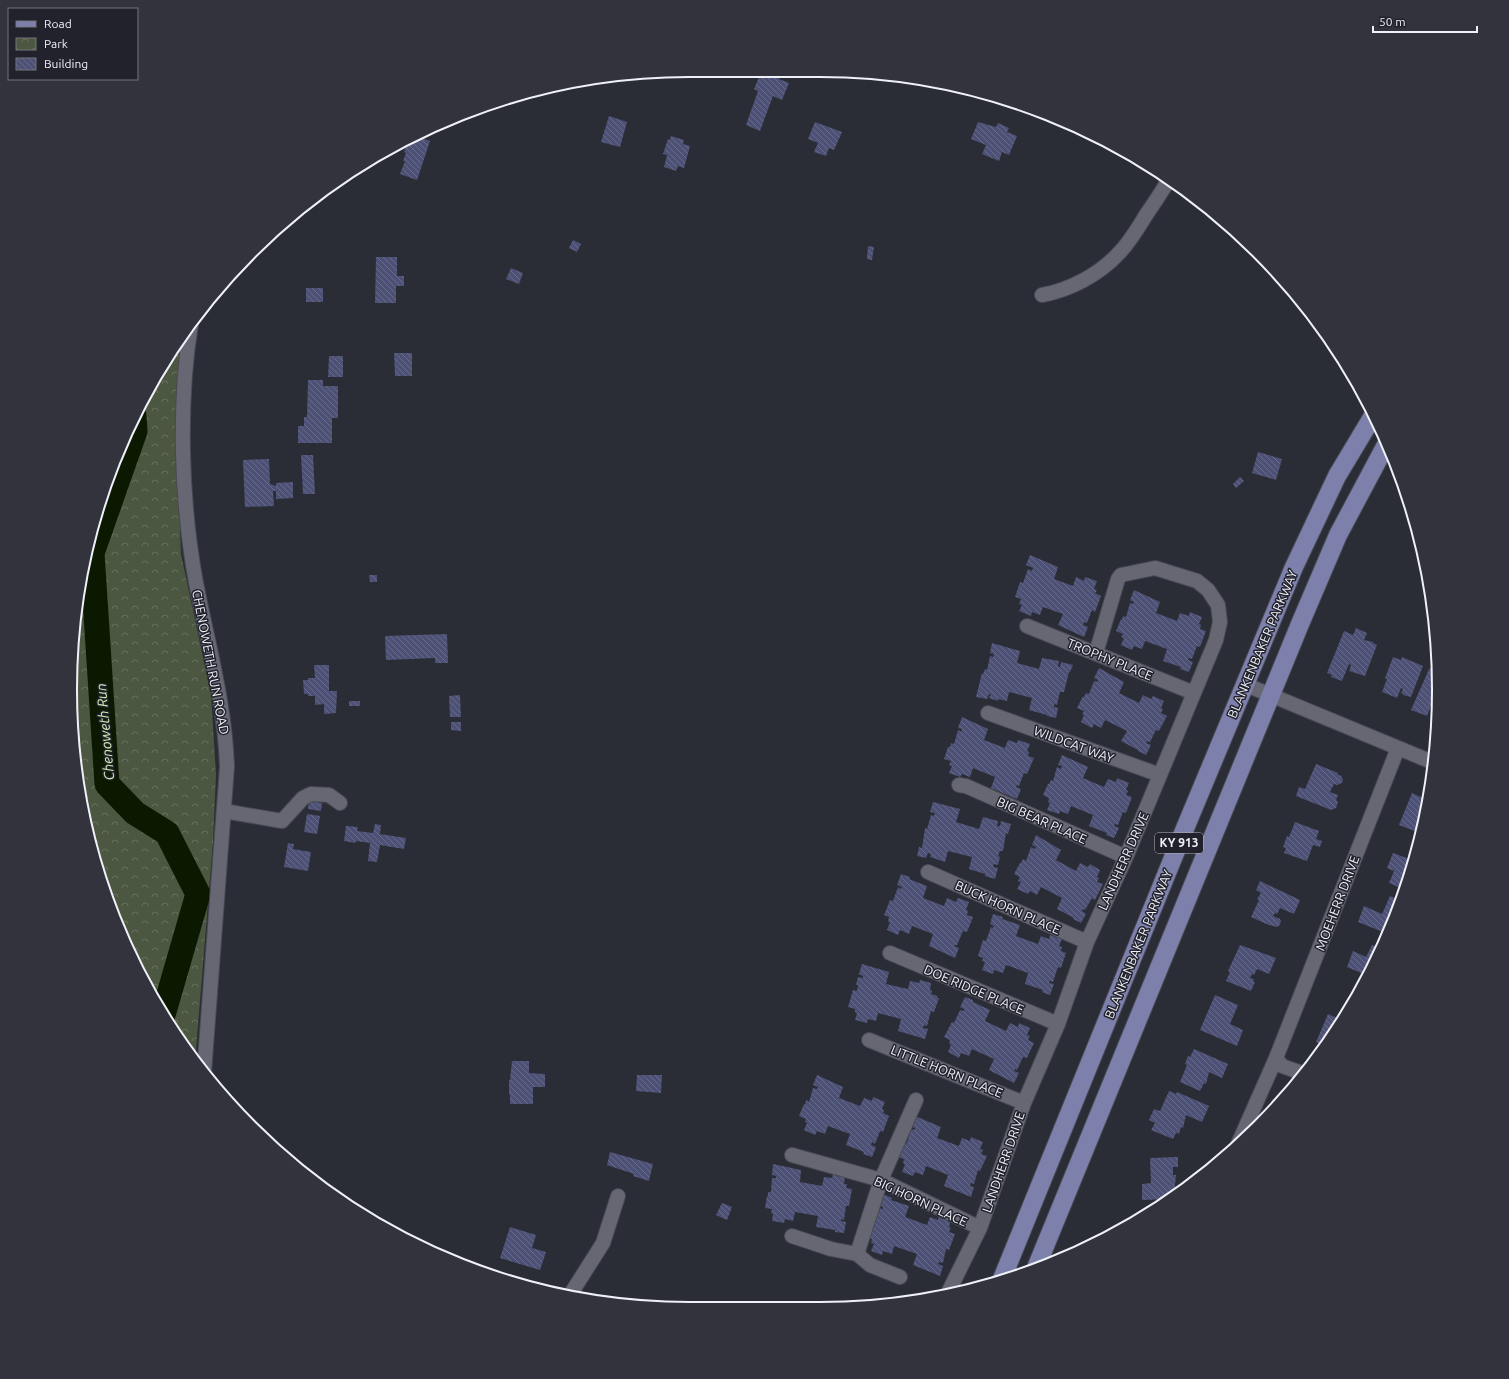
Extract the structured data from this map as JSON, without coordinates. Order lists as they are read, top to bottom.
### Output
{
  "streets": {
    "main road": ["BLANKENBAKER PARKWAY", "KY 913"],
    "street": [
      "TROPHY PLACE",
      "CHENOWETH RUN ROAD",
      "WILDCAT WAY",
      "BIG BEAR PLACE",
      "LANDHERR DRIVE",
      "MOEHERR DRIVE",
      "BUCK HORN PLACE",
      "DOE RIDGE PLACE",
      "LITTLE HORN PLACE",
      "BIG HORN PLACE"
    ]
  },
  "crossings": [
    ["TROPHY PLACE", "LANDHERR DRIVE"],
    ["WILDCAT WAY", "LANDHERR DRIVE"],
    ["BIG BEAR PLACE", "LANDHERR DRIVE"],
    ["LANDHERR DRIVE", "BUCK HORN PLACE"],
    ["LANDHERR DRIVE", "DOE RIDGE PLACE"],
    ["LANDHERR DRIVE", "LITTLE HORN PLACE"],
    ["LANDHERR DRIVE", "BIG HORN PLACE"]
  ],
  "water": ["Chenoweth Run"],
  "legend": ["Road", "Park", "Building"],
  "scale_bar": "50 m"
}
